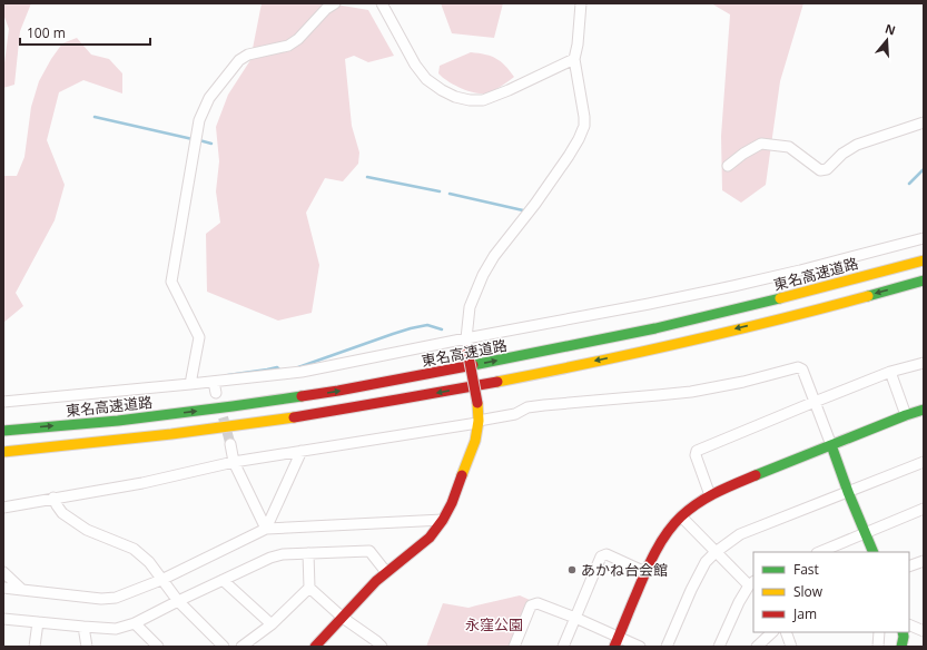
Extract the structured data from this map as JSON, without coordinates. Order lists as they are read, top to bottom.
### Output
{
  "streets": {
    "main road": ["東名高速道路"]
  },
  "parks": ["永窪公園"],
  "places": ["あかね台会館"],
  "legend": ["Fast", "Slow", "Jam"],
  "scale_bar": "100 m",
  "north": "top"
}
